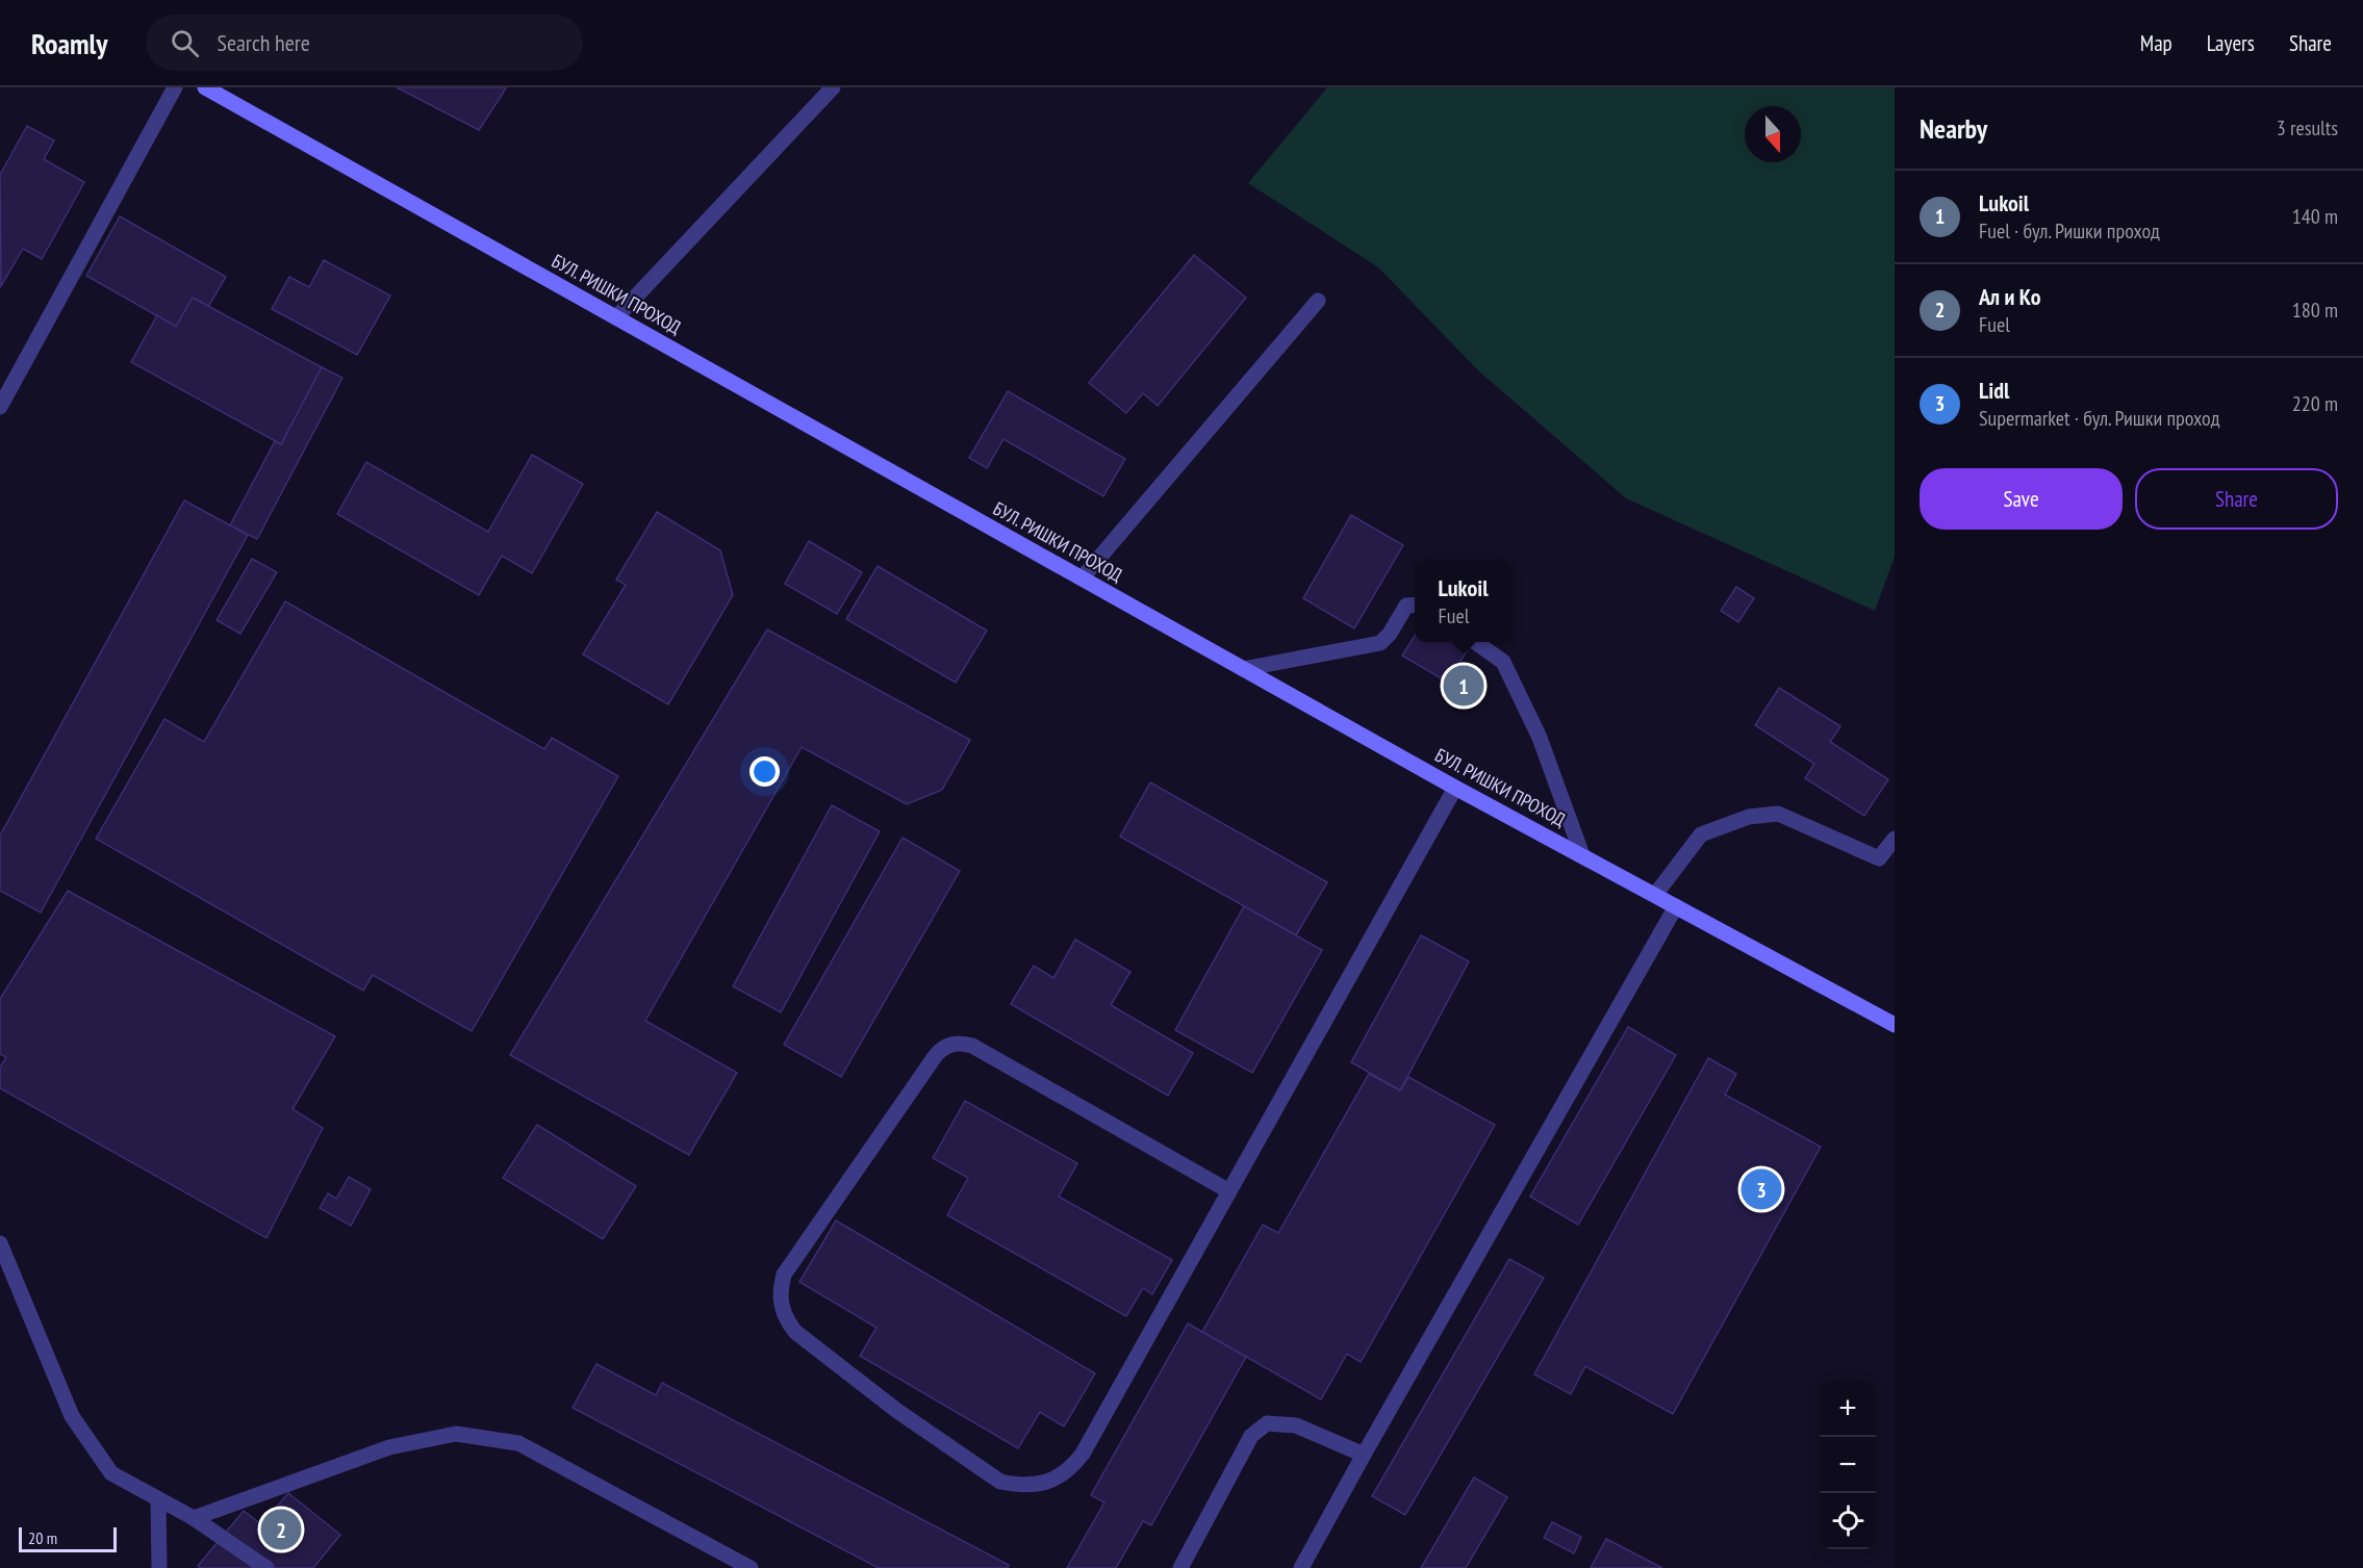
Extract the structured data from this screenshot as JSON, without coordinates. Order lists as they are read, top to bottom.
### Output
{
  "streets": {
    "main road": ["БУЛ. РИШКИ ПРОХОД"]
  },
  "scale_bar": "20 m",
  "north": "bottom",
  "page": {
    "header": "Roamly",
    "search": "Search here",
    "nav": ["Map", "Layers", "Share"],
    "heading": ["Nearby", "3 results"],
    "list": [
      {
        "mark": "1",
        "name": "Lukoil",
        "note": "Fuel · бул. Ришки проход",
        "value": "140 m"
      },
      {
        "mark": "2",
        "name": "Ал и Ко",
        "note": "Fuel",
        "value": "180 m"
      },
      {
        "mark": "3",
        "name": "Lidl",
        "note": "Supermarket · бул. Ришки проход",
        "value": "220 m"
      }
    ],
    "buttons": ["Save", "Share"],
    "popup": ["Lukoil", "Fuel"],
    "pins": ["1", "3", "2"],
    "map_buttons": ["+", "−"],
    "scale": "20 m"
  }
}
